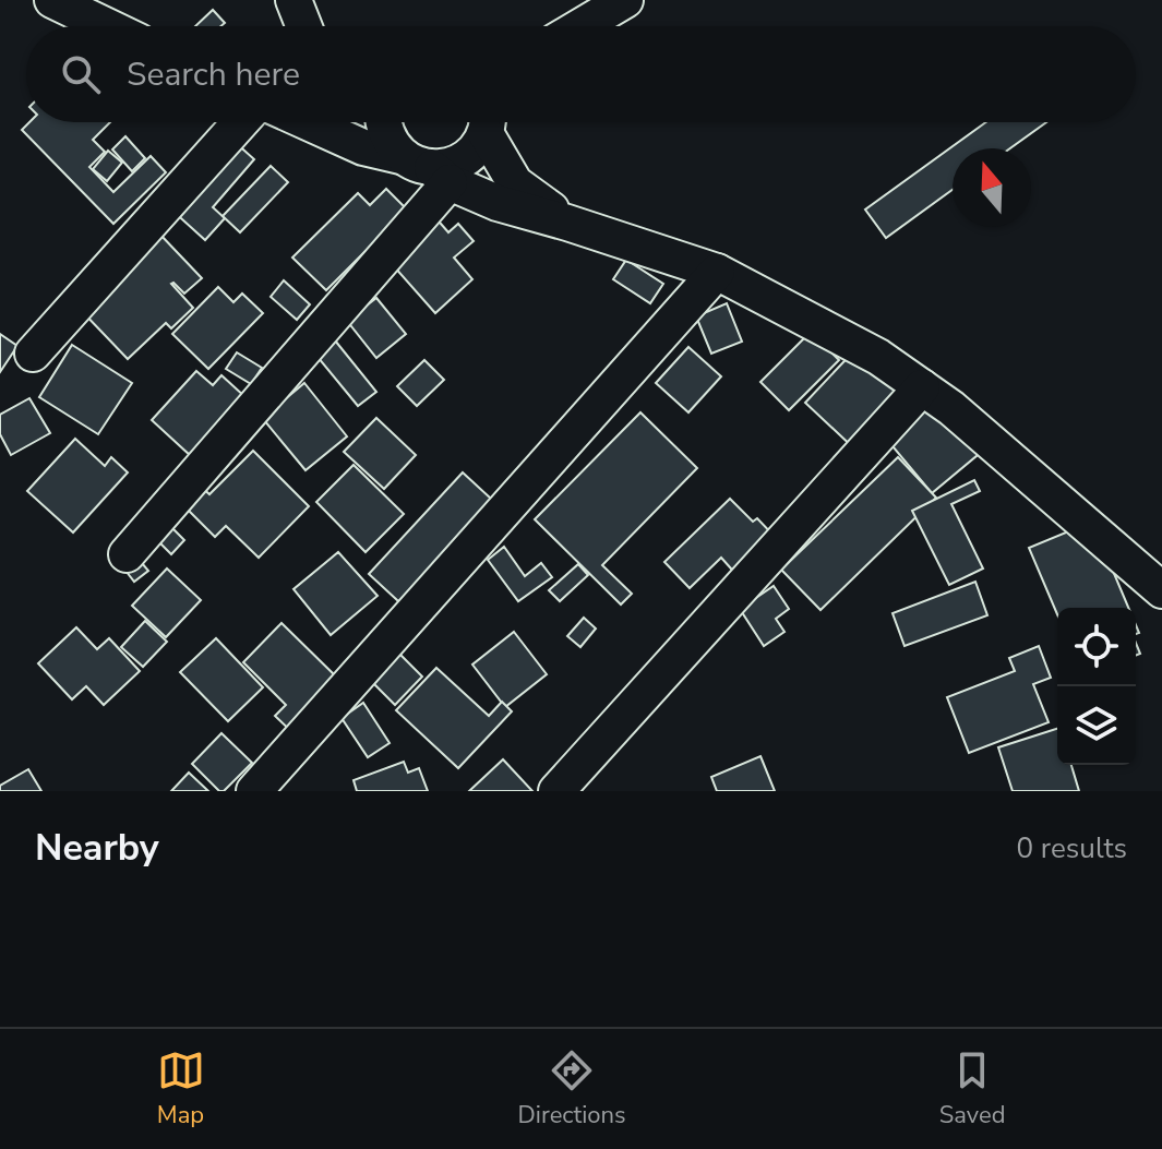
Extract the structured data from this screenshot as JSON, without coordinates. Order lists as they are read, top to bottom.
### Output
{
  "north": "top",
  "page": {
    "search": "Search here",
    "heading": ["Nearby", "0 results"],
    "nav": ["Map", "Directions", "Saved"]
  }
}
